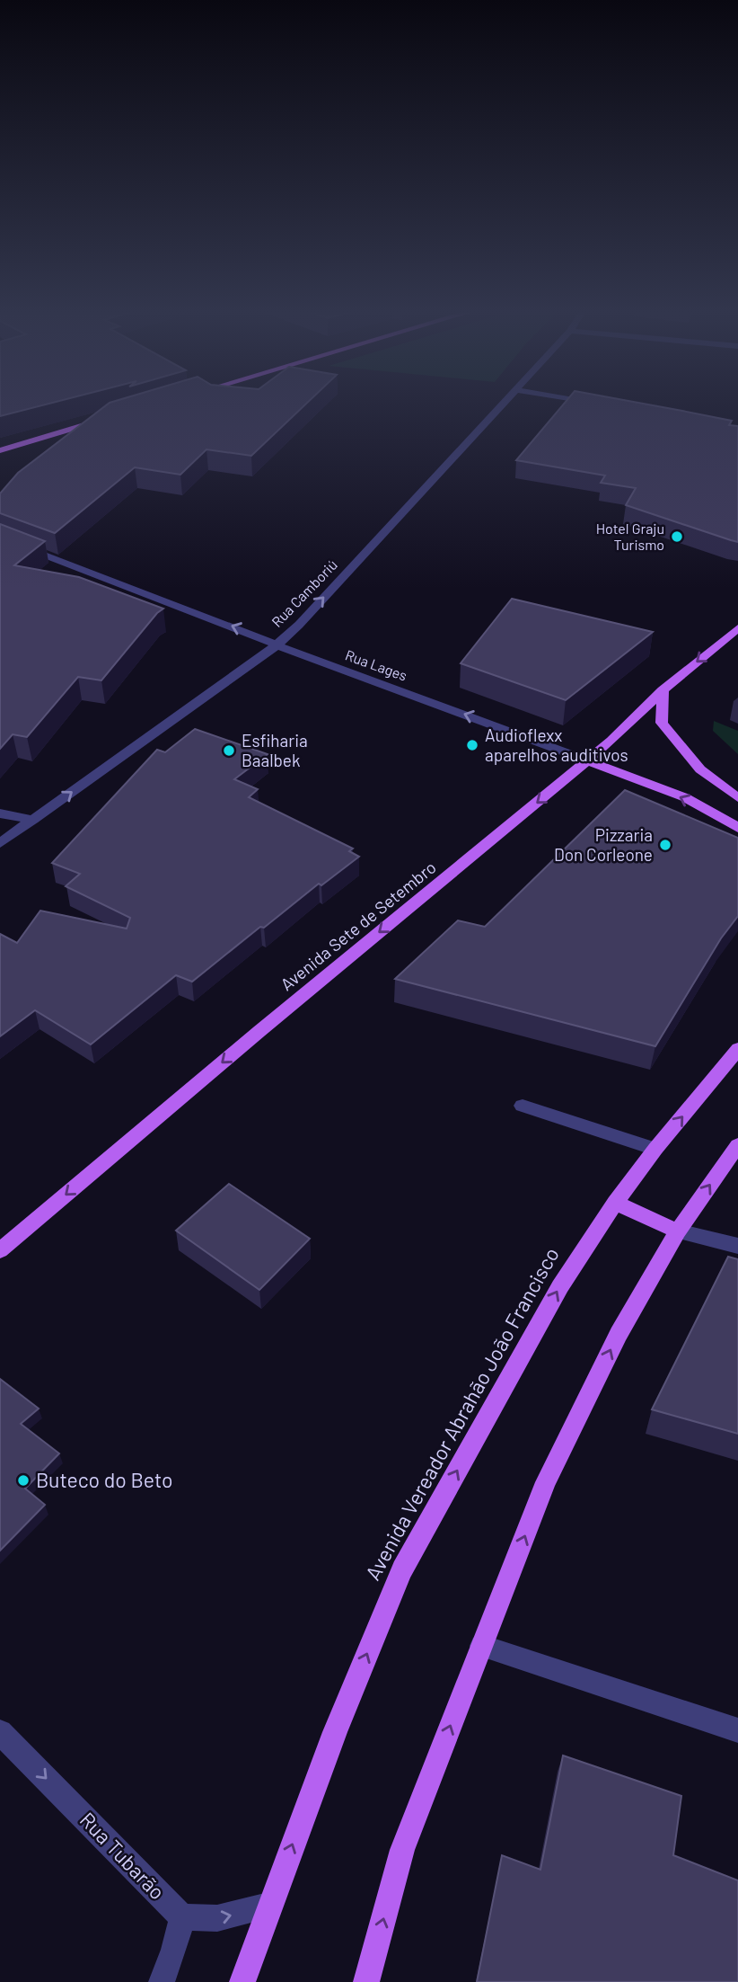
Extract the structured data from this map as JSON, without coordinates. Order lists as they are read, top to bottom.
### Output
{
  "streets": {
    "main road": ["Rua Lages", "Avenida Sete de Setembro", "Avenida Vereador Abrahão João Francisco"],
    "street": ["Rua Camboriú", "Rua Tubarão"]
  },
  "crossings": [
    ["Rua Camboriú", "Rua Lages"],
    ["Rua Lages", "Avenida Sete de Setembro"]
  ],
  "one_way": [
    "Rua Camboriú",
    "Rua Lages",
    "Avenida Sete de Setembro",
    "Rua Tubarão"
  ],
  "places": [
    "Hotel Graju Turismo",
    "Audioflexx aparelhos auditivos",
    "Esfiharia Baalbek",
    "Pizzaria Don Corleone",
    "Buteco do Beto"
  ]
}
